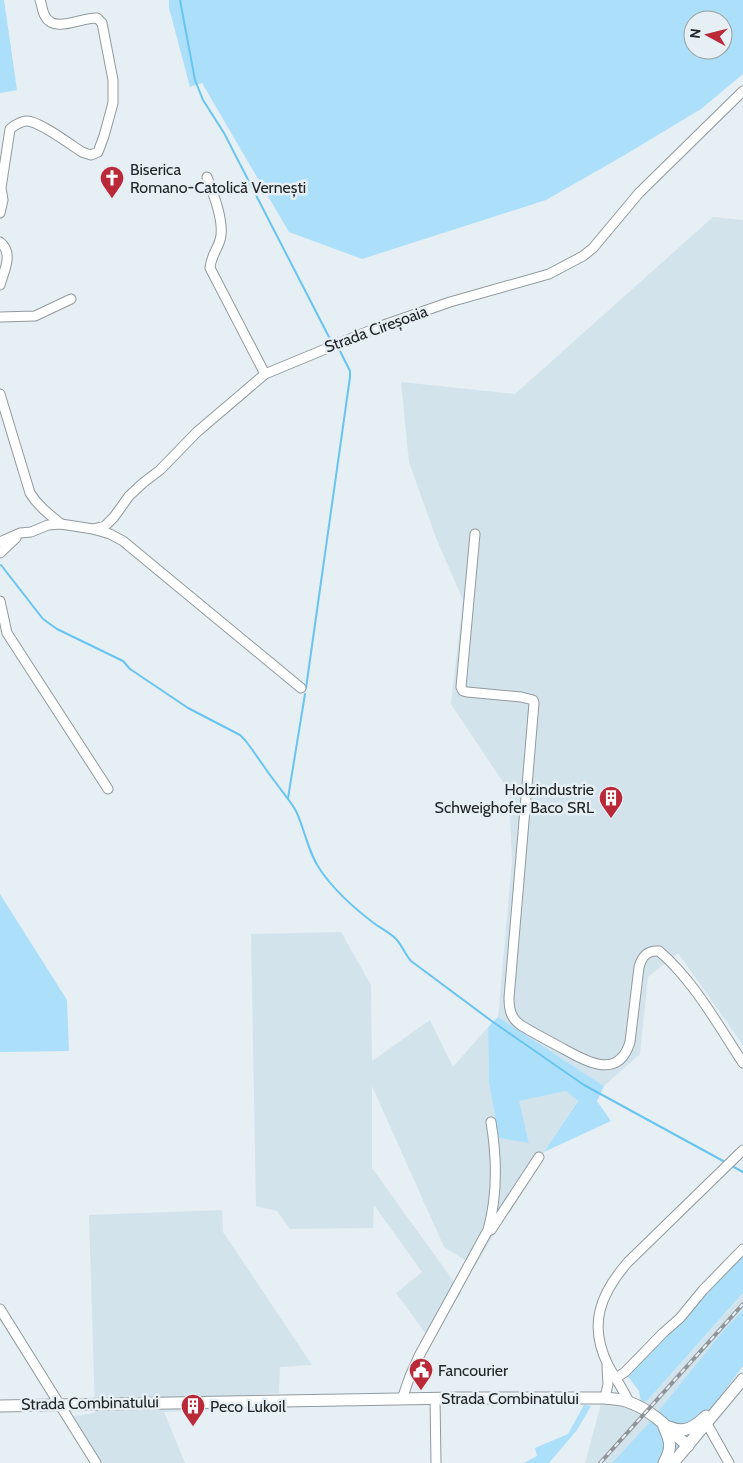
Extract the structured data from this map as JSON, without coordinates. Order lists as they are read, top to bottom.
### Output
{
  "streets": {
    "main road": ["Strada Combinatului"],
    "street": ["Strada Cireșoaia"]
  },
  "places": {
    "church": ["Biserica Romano-Catolică Vernești"],
    "building": ["Holzindustrie Schweighofer Baco SRL", "Peco Lukoil"],
    "public building": ["Fancourier"]
  },
  "north": "left"
}
